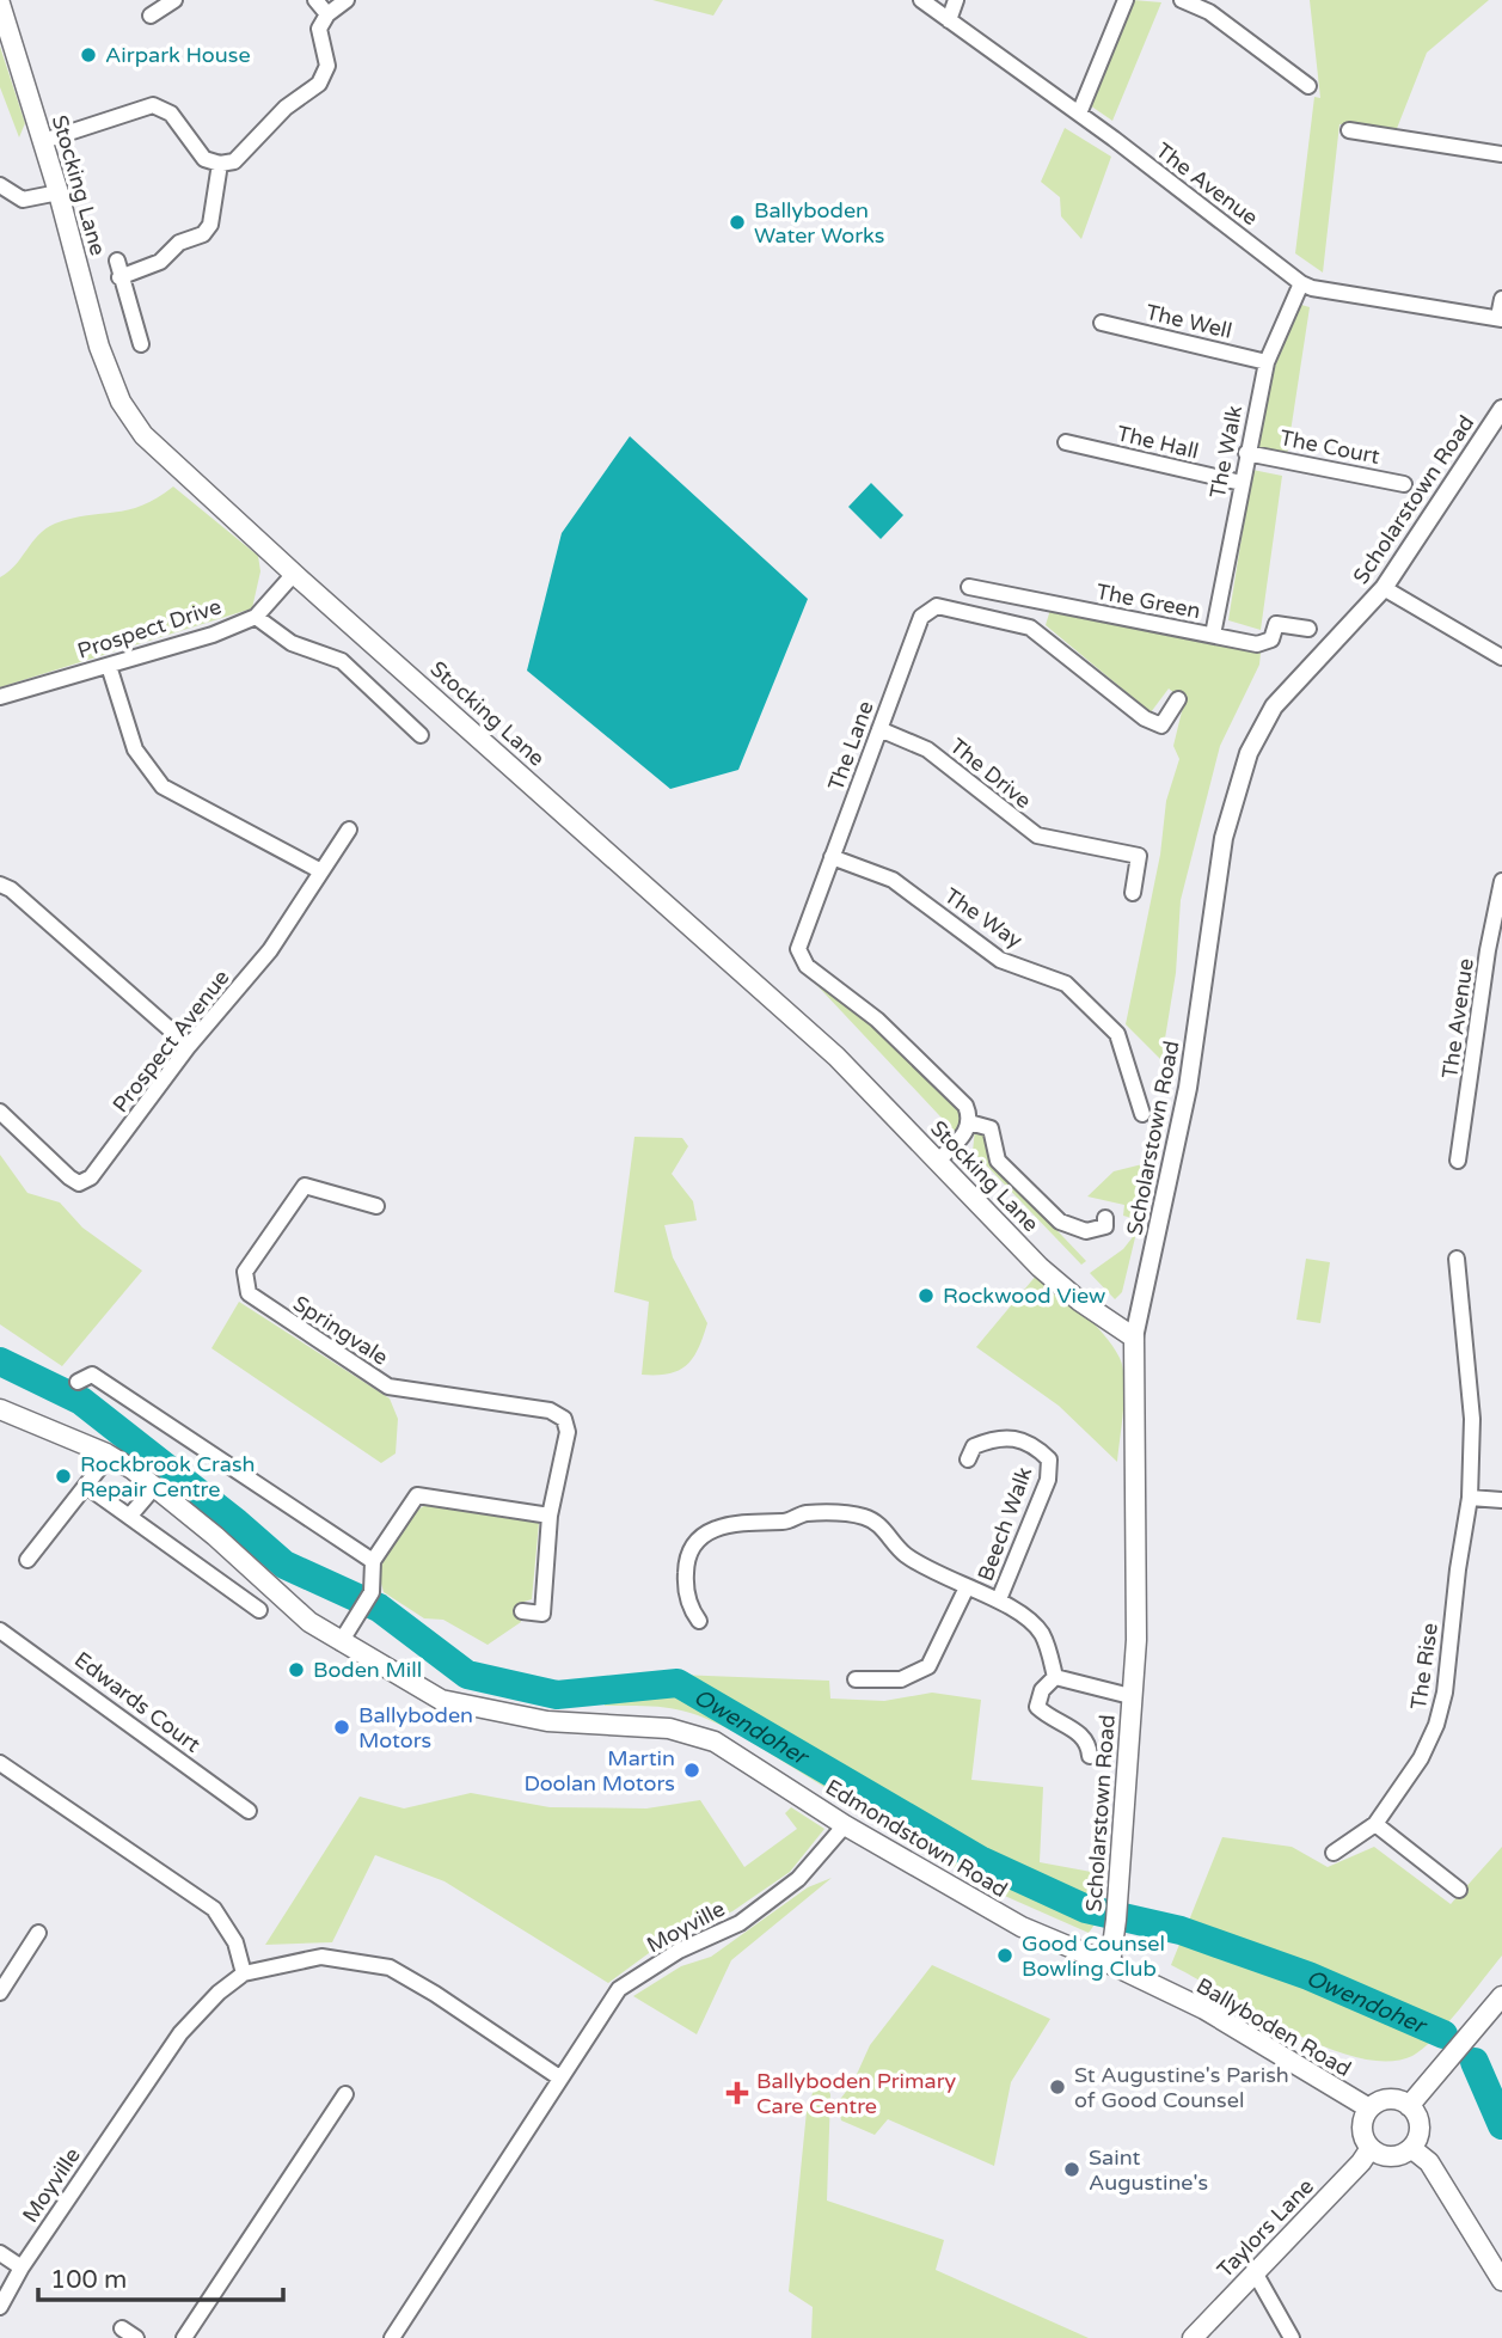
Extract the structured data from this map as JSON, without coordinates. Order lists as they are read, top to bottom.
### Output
{
  "streets": {
    "main road": [
      "Stocking Lane",
      "Scholarstown Road",
      "Edmondstown Road",
      "Ballyboden Road",
      "Taylors Lane"
    ],
    "street": [
      "The Avenue",
      "The Well",
      "The Hall",
      "The Court",
      "The Walk",
      "The Green",
      "Prospect Drive",
      "The Lane",
      "The Drive",
      "The Way",
      "Prospect Avenue",
      "Springvale",
      "Beech Walk",
      "The Rise",
      "Edwards Court",
      "Moyville"
    ]
  },
  "crossings": [
    ["The Avenue", "The Walk"],
    ["Stocking Lane", "Scholarstown Road"],
    ["The Well", "The Walk"],
    ["The Hall", "The Walk"],
    ["The Court", "The Walk"],
    ["The Walk", "The Green"],
    ["Scholarstown Road", "Edmondstown Road"],
    ["Scholarstown Road", "Ballyboden Road"],
    ["The Lane", "The Drive"],
    ["The Lane", "The Way"],
    ["Edmondstown Road", "Moyville"],
    ["Edmondstown Road", "Ballyboden Road"],
    ["Ballyboden Road", "Taylors Lane"]
  ],
  "water": ["Owendoher"],
  "places": {
    "other": [
      "Airpark House",
      "Ballyboden Water Works",
      "Rockwood View",
      "Rockbrook Crash Repair Centre",
      "Boden Mill",
      "Ballyboden Motors",
      "Martin Doolan Motors",
      "Good Counsel Bowling Club",
      "St Augustine's Parish of Good Counsel",
      "Saint Augustine's"
    ],
    "health": ["Ballyboden Primary Care Centre"]
  },
  "scale_bar": "100 m"
}
